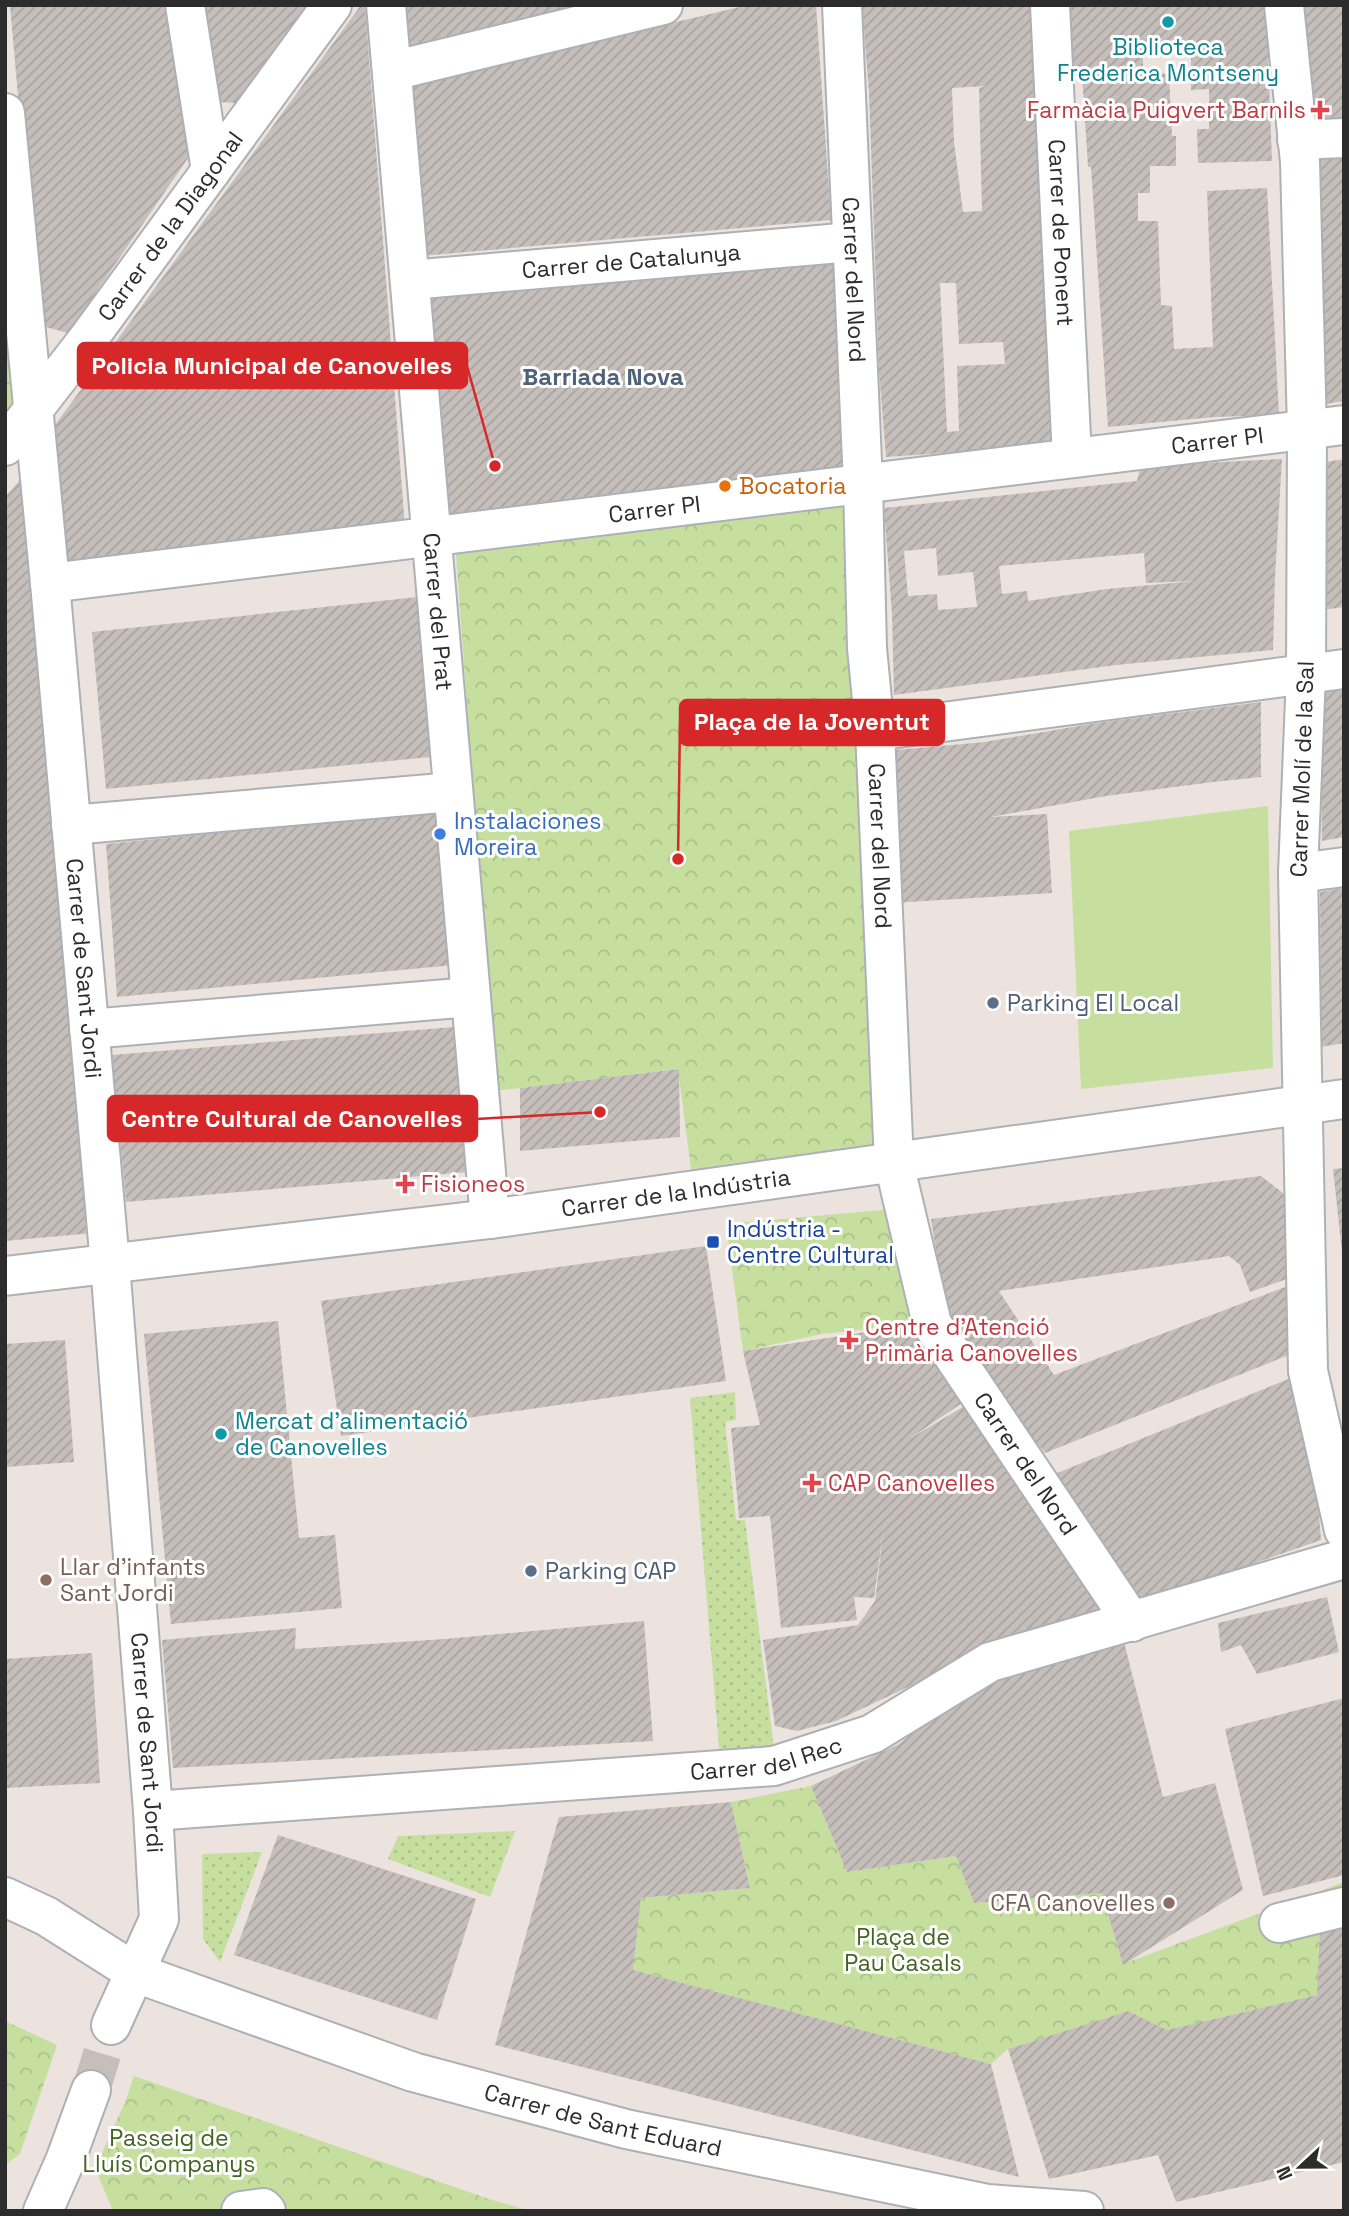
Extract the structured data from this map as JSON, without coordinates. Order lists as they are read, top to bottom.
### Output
{
  "streets": {
    "street": [
      "Carrer de la Diagonal",
      "Carrer de Ponent",
      "Carrer de Catalunya",
      "Carrer del Nord",
      "Carrer PI",
      "Carrer del Prat",
      "Carrer Molí de la Sal",
      "Carrer de Sant Jordi",
      "Carrer de la Indústria",
      "Carrer del Rec",
      "Carrer de Sant Eduard"
    ]
  },
  "crossings": [
    ["Carrer de la Diagonal", "Carrer de Sant Jordi"],
    ["Carrer de Ponent", "Carrer PI"],
    ["Carrer de Catalunya", "Carrer del Nord"],
    ["Carrer de Catalunya", "Carrer del Prat"],
    ["Carrer del Nord", "Carrer PI"],
    ["Carrer del Nord", "Carrer de la Indústria"],
    ["Carrer del Nord", "Carrer del Rec"],
    ["Carrer PI", "Carrer del Prat"],
    ["Carrer PI", "Carrer Molí de la Sal"],
    ["Carrer PI", "Carrer de Sant Jordi"],
    ["Carrer del Prat", "Carrer de la Indústria"],
    ["Carrer Molí de la Sal", "Carrer de la Indústria"],
    ["Carrer de Sant Jordi", "Carrer de la Indústria"],
    ["Carrer de Sant Jordi", "Carrer del Rec"],
    ["Carrer de Sant Jordi", "Carrer de Sant Eduard"]
  ],
  "districts": ["Barriada Nova"],
  "parks": ["Plaça de Pau Casals", "Passeig de Lluís Companys"],
  "places": {
    "other": [
      "Biblioteca Frederica Montseny",
      "Policia Municipal de Canovelles",
      "Bocatoria",
      "Instalaciones Moreira",
      "Plaça de la Joventut",
      "Parking El Local",
      "Centre Cultural de Canovelles",
      "Mercat d'alimentació de Canovelles",
      "Parking CAP",
      "Llar d'infants Sant Jordi",
      "CFA Canovelles"
    ],
    "health": [
      "Farmàcia Puigvert Barnils",
      "Fisioneos",
      "Centre d'Atenció Primària Canovelles",
      "CAP Canovelles"
    ],
    "transit": ["Indústria - Centre Cultural"]
  },
  "north": "left"
}
